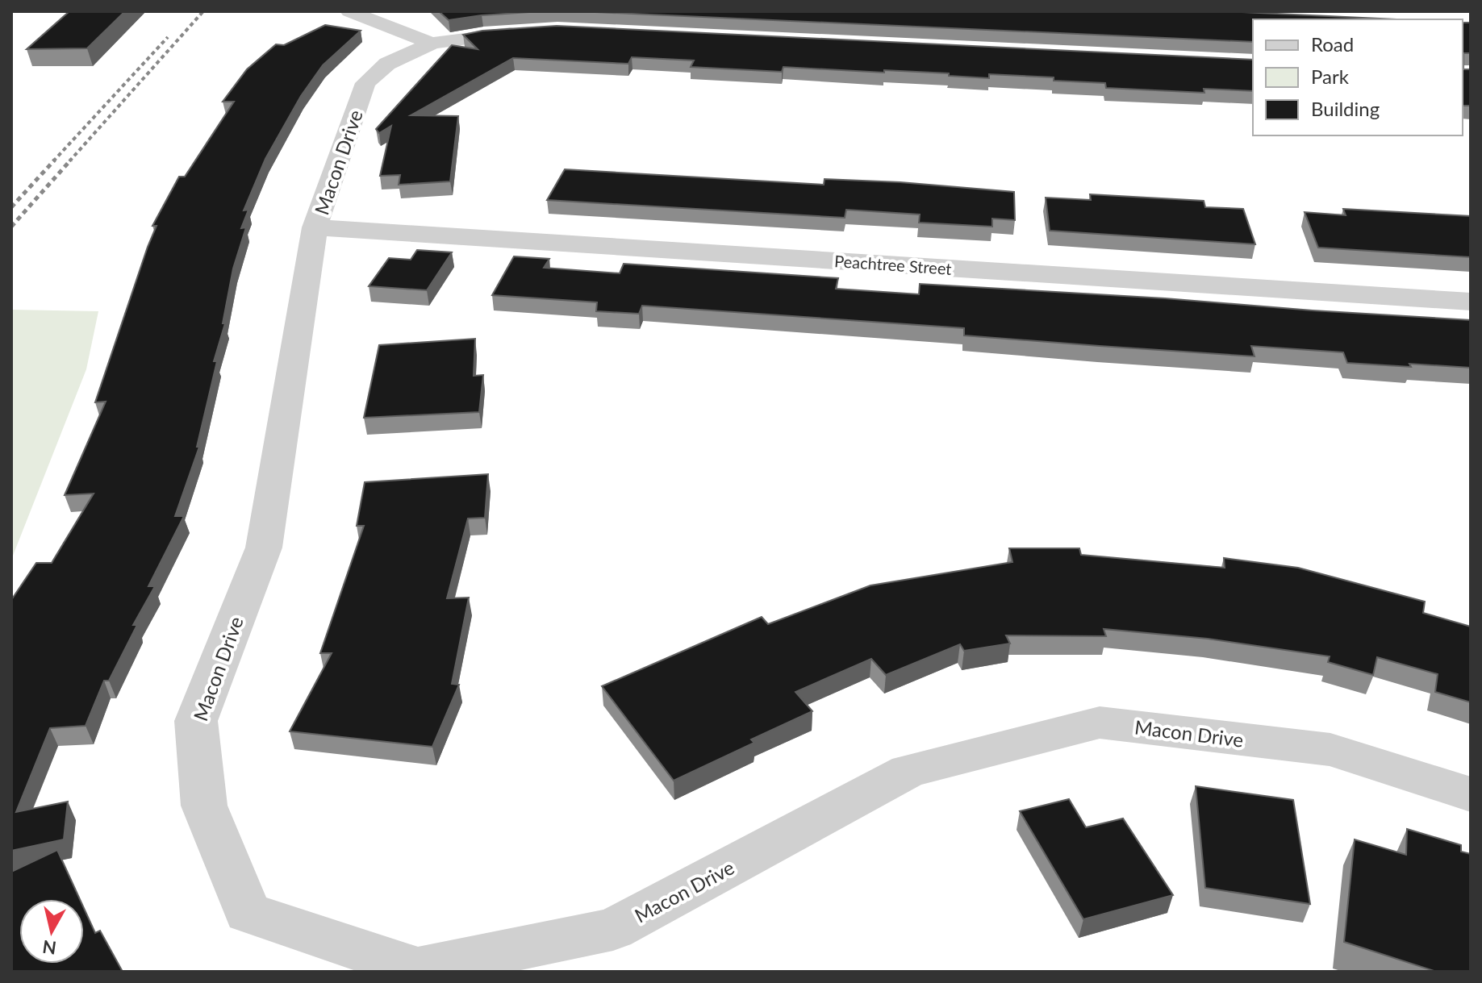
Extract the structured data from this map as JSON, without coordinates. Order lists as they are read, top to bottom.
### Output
{
  "streets": {
    "street": ["Macon Drive", "Peachtree Street"]
  },
  "crossings": [
    ["Macon Drive", "Peachtree Street"]
  ],
  "legend": ["Road", "Park", "Building"],
  "north": "bottom"
}
